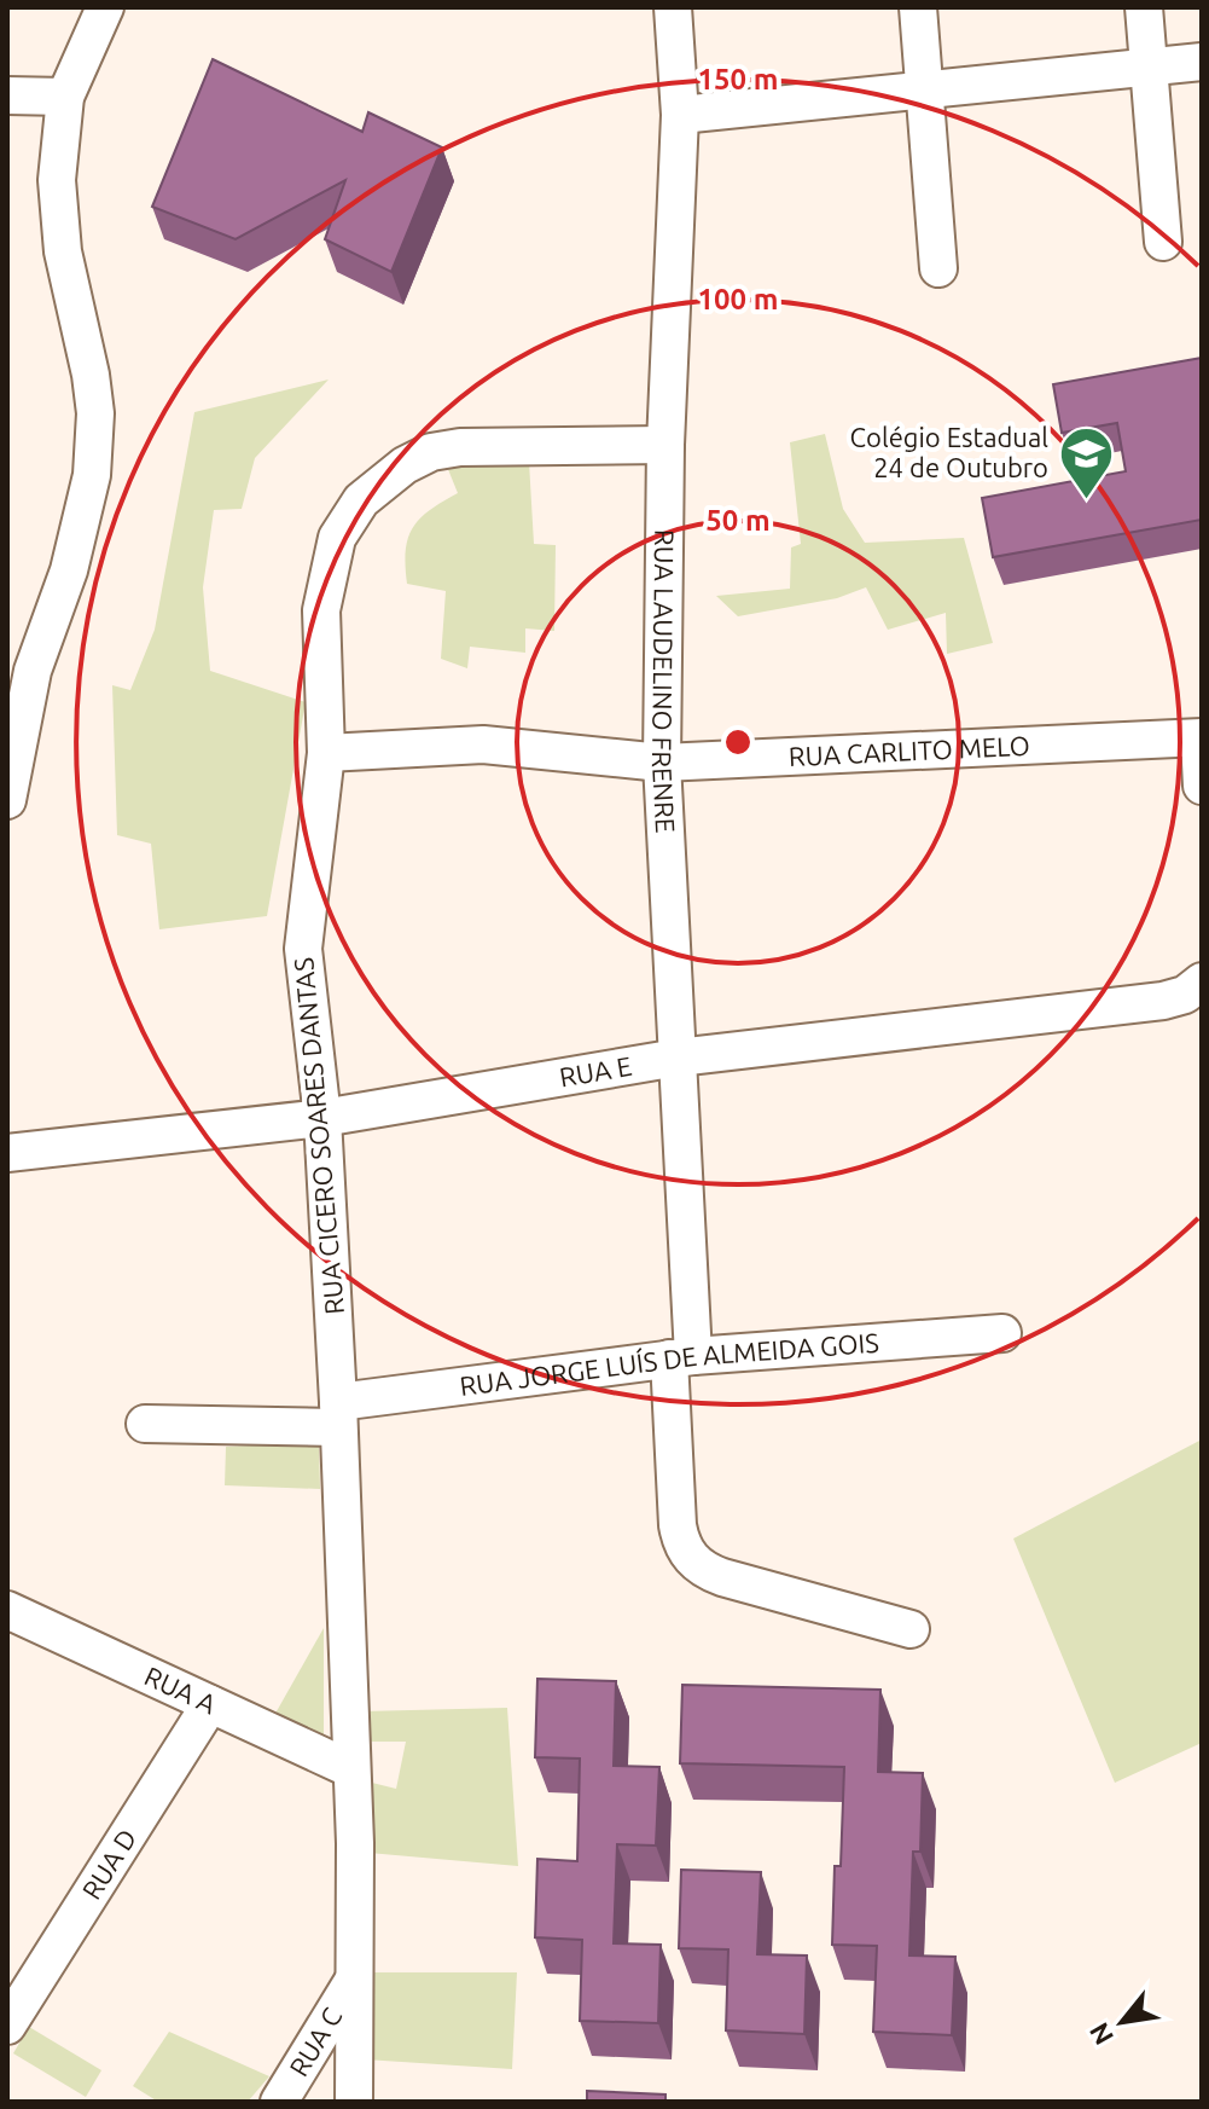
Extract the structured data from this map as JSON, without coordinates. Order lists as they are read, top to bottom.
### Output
{
  "streets": {
    "street": [
      "RUA LAUDELINO FRENRE",
      "RUA CARLITO MELO",
      "RUA E",
      "RUA CICERO SOARES DANTAS",
      "RUA JORGE LUÍS DE ALMEIDA GOIS",
      "RUA A",
      "RUA D",
      "RUA C"
    ]
  },
  "crossings": [
    ["RUA LAUDELINO FRENRE", "RUA CARLITO MELO"],
    ["RUA LAUDELINO FRENRE", "RUA E"],
    ["RUA LAUDELINO FRENRE", "RUA CICERO SOARES DANTAS"],
    ["RUA LAUDELINO FRENRE", "RUA JORGE LUÍS DE ALMEIDA GOIS"],
    ["RUA CARLITO MELO", "RUA CICERO SOARES DANTAS"],
    ["RUA E", "RUA CICERO SOARES DANTAS"],
    ["RUA CICERO SOARES DANTAS", "RUA JORGE LUÍS DE ALMEIDA GOIS"],
    ["RUA CICERO SOARES DANTAS", "RUA A"],
    ["RUA CICERO SOARES DANTAS", "RUA C"],
    ["RUA A", "RUA D"]
  ],
  "places": {
    "school or university": ["Colégio Estadual 24 de Outubro"]
  },
  "north": "bottom left",
  "rings": ["150 m", "100 m", "50 m"]
}
